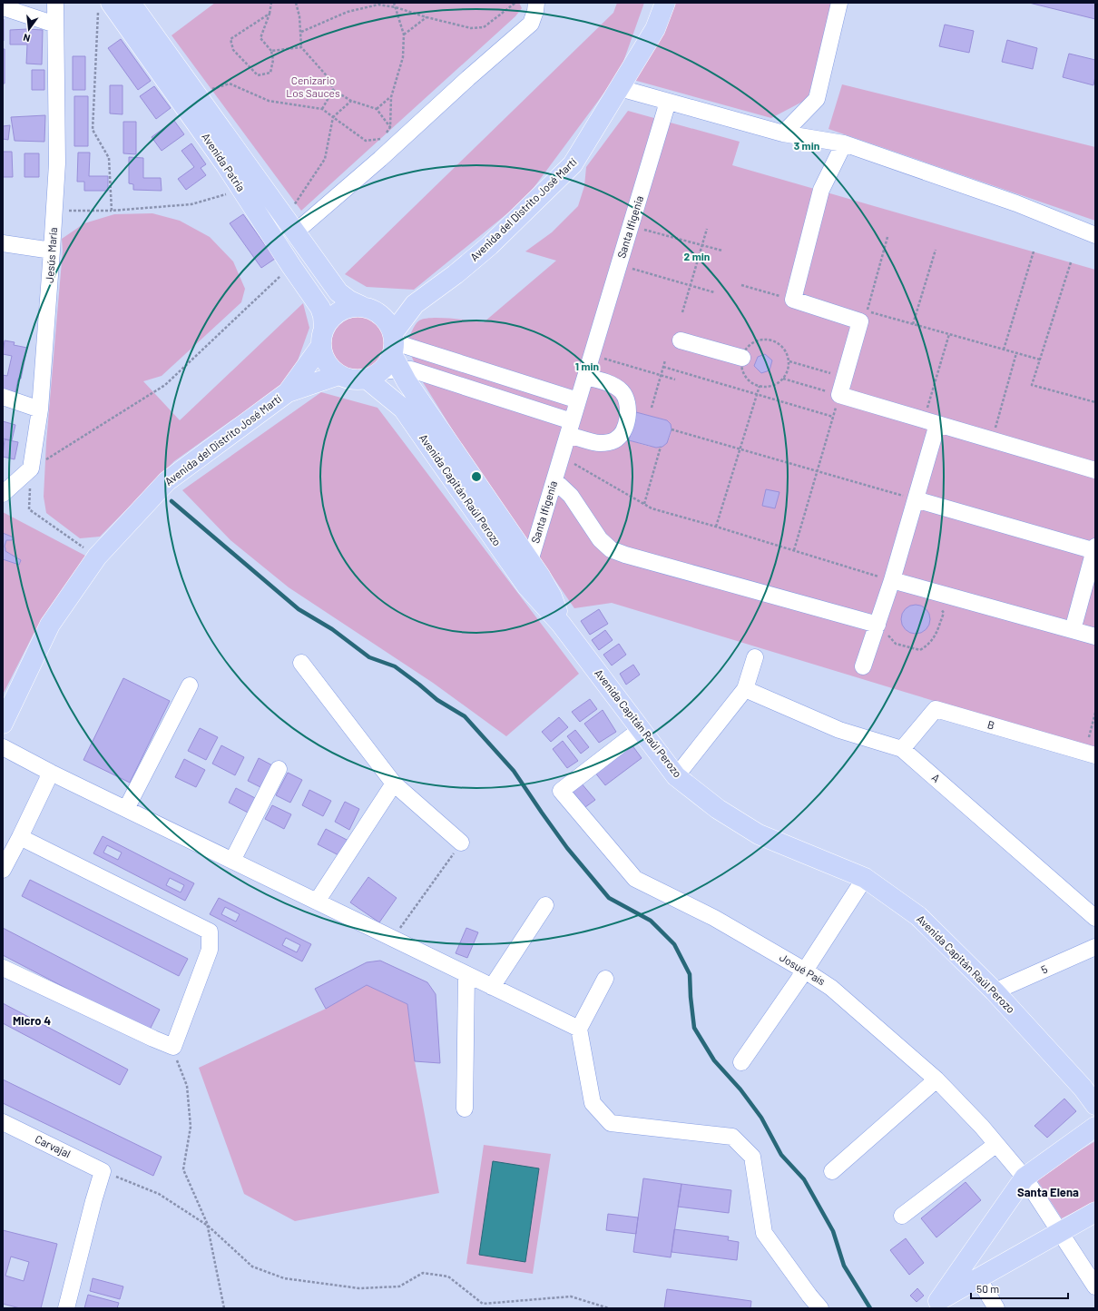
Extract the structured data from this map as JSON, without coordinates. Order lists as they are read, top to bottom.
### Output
{
  "streets": {
    "main road": ["Avenida Patria", "Avenida del Distrito José Martí", "Avenida Capitán Raúl Perozo"],
    "street": [
      "Santa Ifigenia",
      "Jesús María",
      "B",
      "A",
      "Josué País",
      "5",
      "Carvajal"
    ]
  },
  "crossings": [
    ["Avenida Patria", "Avenida del Distrito José Martí"],
    ["Avenida Patria", "Avenida Capitán Raúl Perozo"],
    ["Avenida del Distrito José Martí", "Avenida Capitán Raúl Perozo"],
    ["Santa Ifigenia", "Avenida Capitán Raúl Perozo"],
    ["Avenida Capitán Raúl Perozo", "Josué País"],
    ["Avenida Capitán Raúl Perozo", "5"],
    ["B", "A"]
  ],
  "districts": ["Micro 4", "Santa Elena"],
  "parks": ["Cenizario Los Sauces"],
  "scale_bar": "50 m",
  "north": "bottom",
  "rings": ["3 min", "2 min", "1 min"]
}
